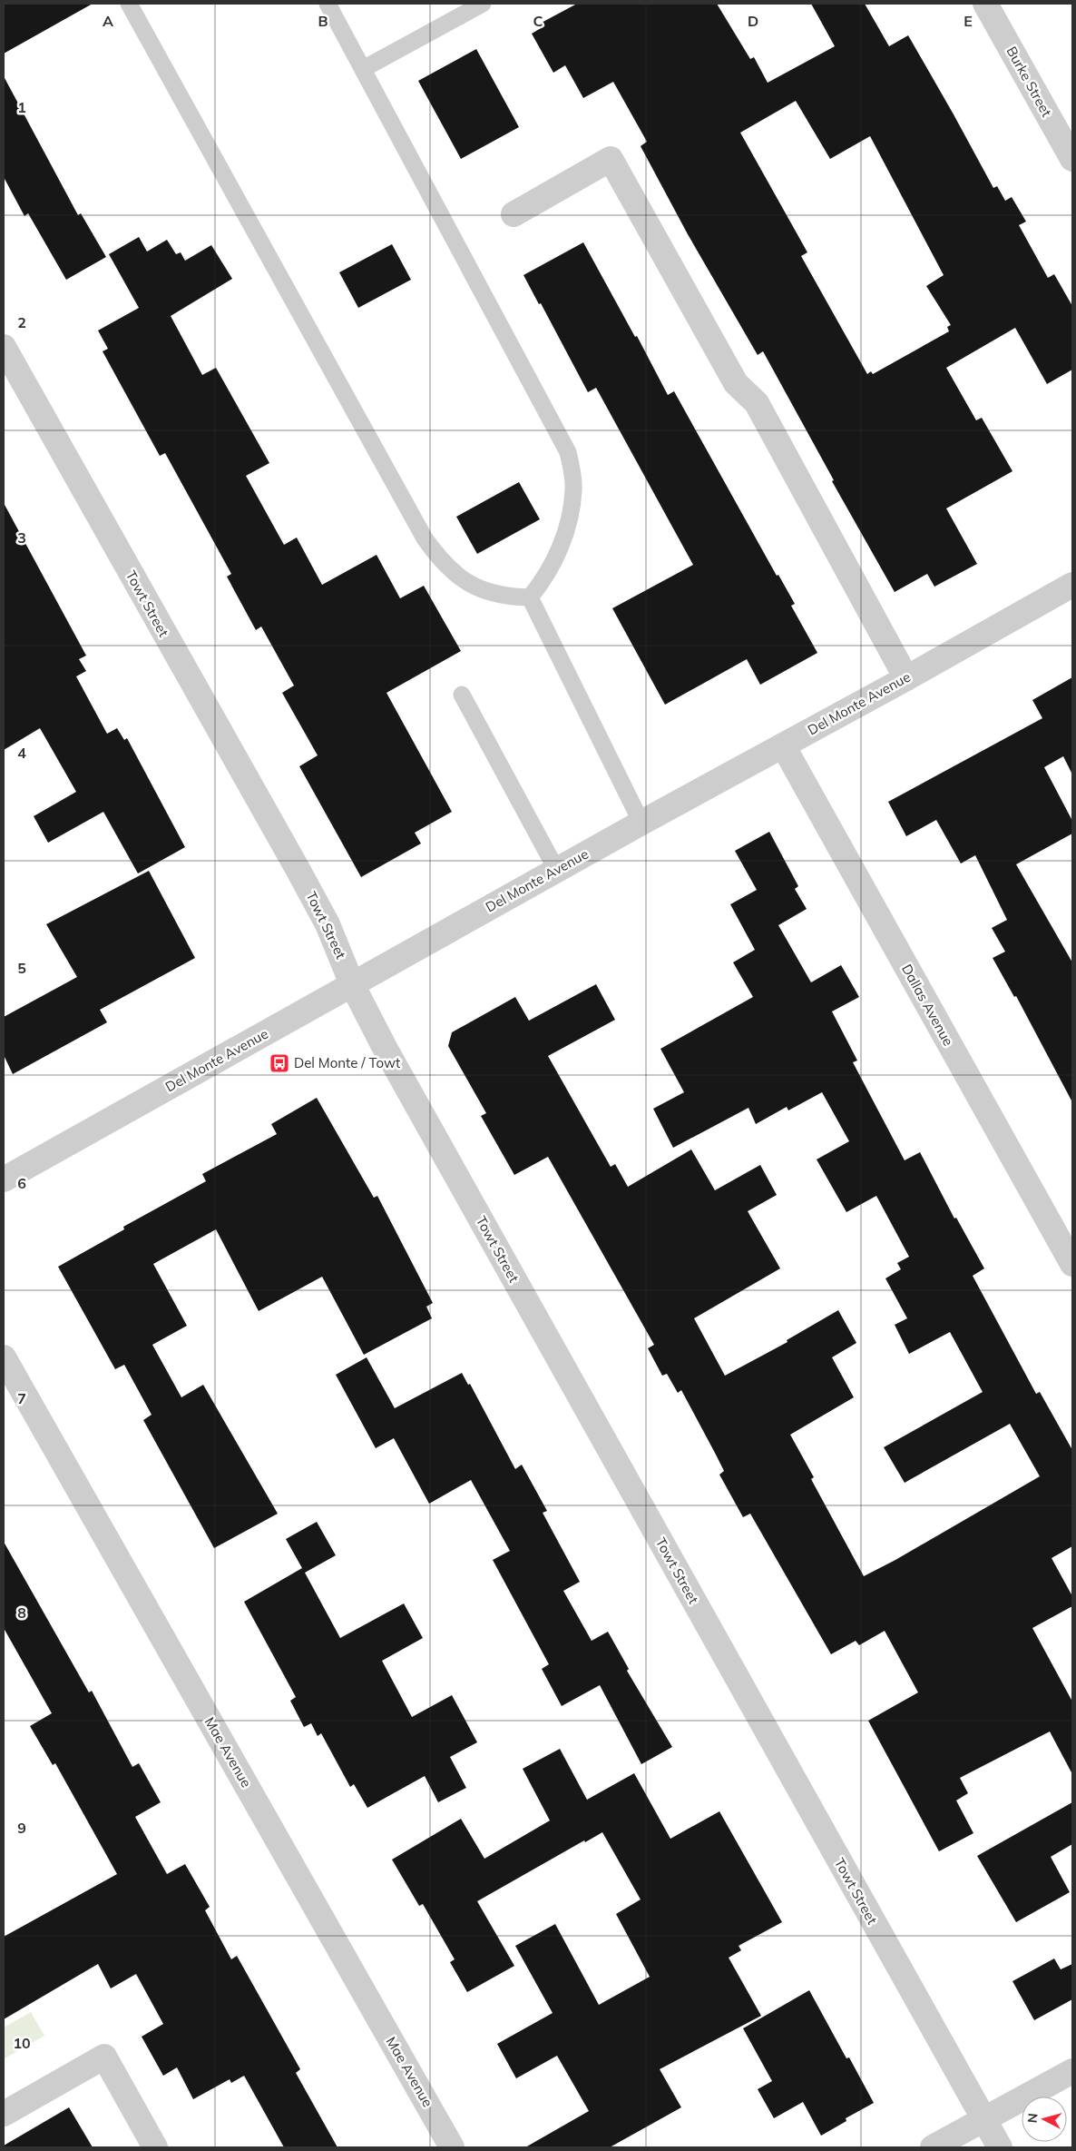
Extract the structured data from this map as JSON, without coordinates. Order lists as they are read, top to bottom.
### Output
{
  "streets": {
    "street": [
      "Burke Street",
      "Towt Street",
      "Del Monte Avenue",
      "Dallas Avenue",
      "Mae Avenue"
    ]
  },
  "crossings": [
    ["Towt Street", "Del Monte Avenue"],
    ["Del Monte Avenue", "Dallas Avenue"]
  ],
  "places": {
    "bus stop": ["Del Monte / Towt"]
  },
  "north": "left",
  "grid": {
    "columns": [
      "A",
      "B",
      "C",
      "D",
      "E"
    ],
    "rows": [
      "1",
      "2",
      "3",
      "4",
      "5",
      "6",
      "7",
      "8",
      "9",
      "10"
    ]
  }
}
